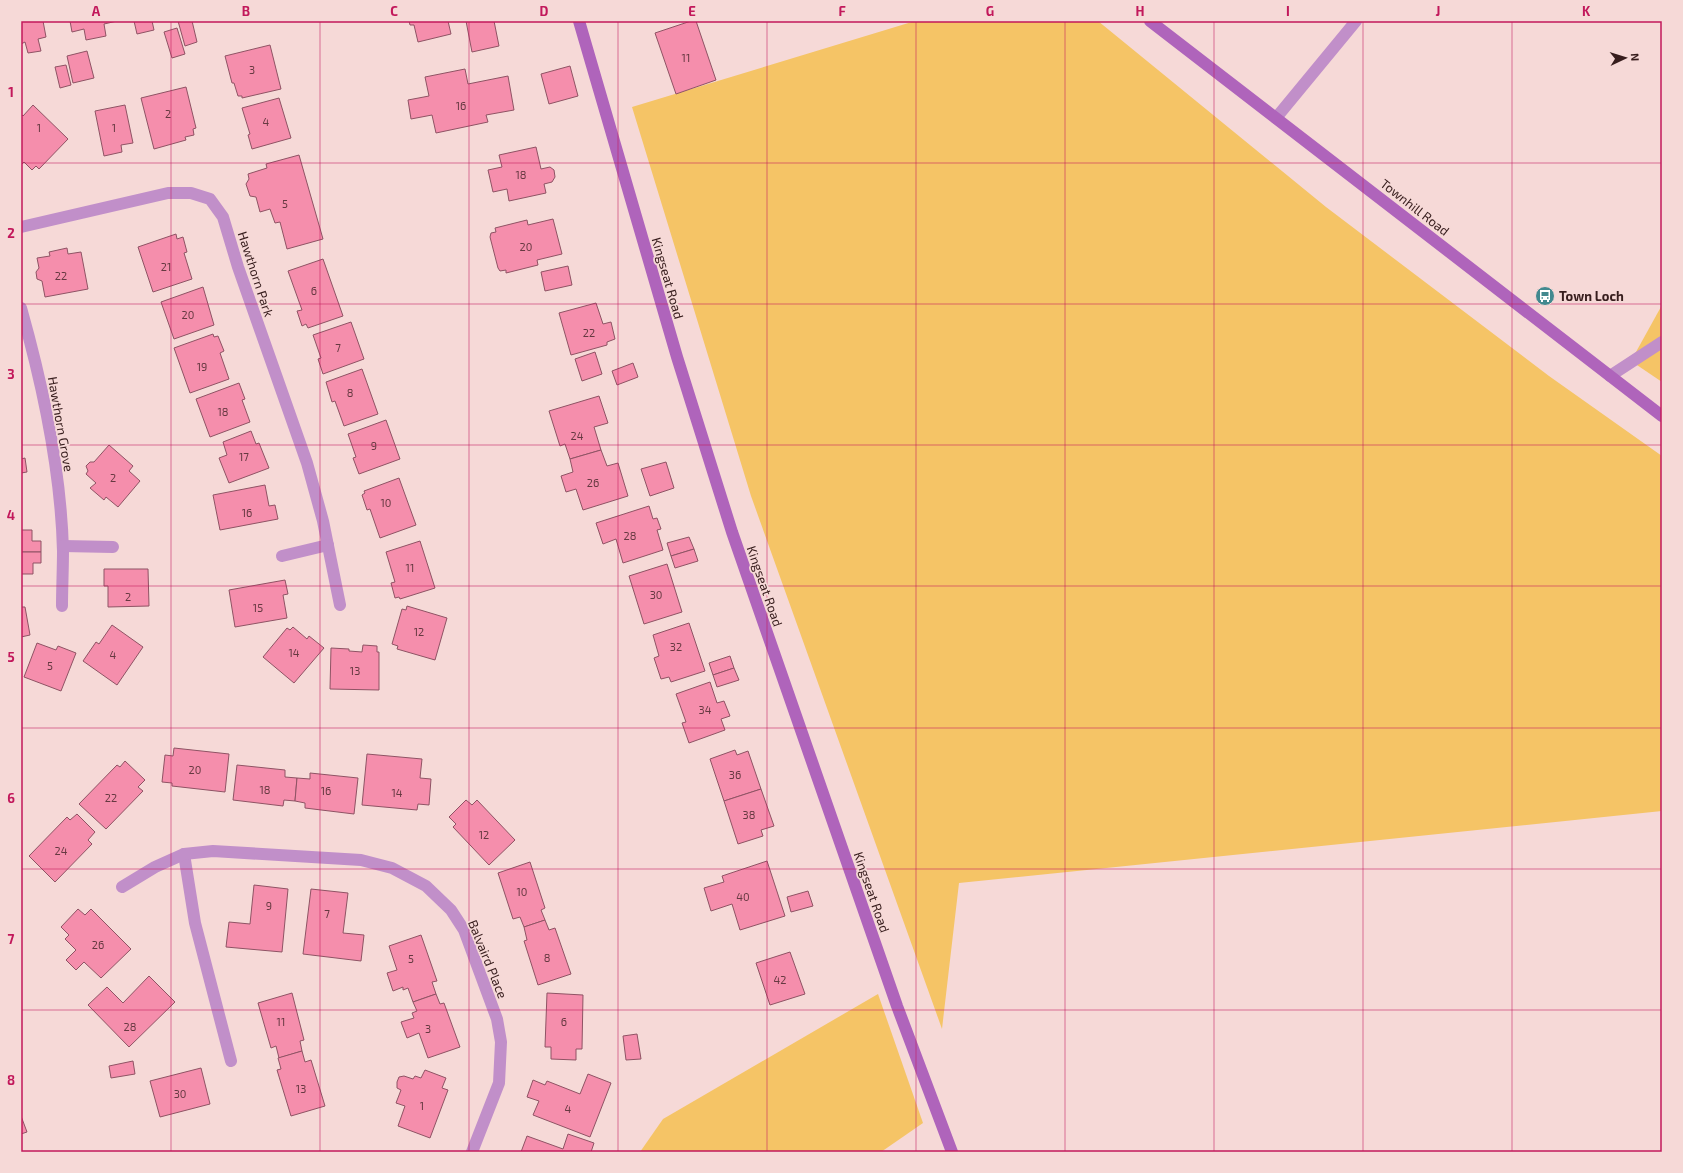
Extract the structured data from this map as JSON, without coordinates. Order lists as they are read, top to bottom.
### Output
{
  "streets": {
    "street": [
      "Townhill Road",
      "Hawthorn Park",
      "Kingseat Road",
      "Hawthorn Grove",
      "Balvaird Place"
    ]
  },
  "places": {
    "bus stop": ["Town Loch"]
  },
  "house_numbers": [
    "11",
    "3",
    "16",
    "2",
    "4",
    "1",
    "1",
    "18",
    "5",
    "20",
    "21",
    "22",
    "6",
    "20",
    "22",
    "7",
    "19",
    "8",
    "18",
    "24",
    "9",
    "17",
    "2",
    "26",
    "10",
    "16",
    "28",
    "11",
    "30",
    "2",
    "15",
    "12",
    "32",
    "14",
    "4",
    "5",
    "13",
    "34",
    "20",
    "36",
    "18",
    "16",
    "14",
    "22",
    "38",
    "12",
    "24",
    "10",
    "40",
    "9",
    "7",
    "26",
    "8",
    "5",
    "42",
    "11",
    "6",
    "28",
    "3",
    "13",
    "30",
    "1",
    "4"
  ],
  "north": "right",
  "grid": {
    "columns": [
      "A",
      "B",
      "C",
      "D",
      "E",
      "F",
      "G",
      "H",
      "I",
      "J",
      "K"
    ],
    "rows": [
      "1",
      "2",
      "3",
      "4",
      "5",
      "6",
      "7",
      "8"
    ]
  }
}
